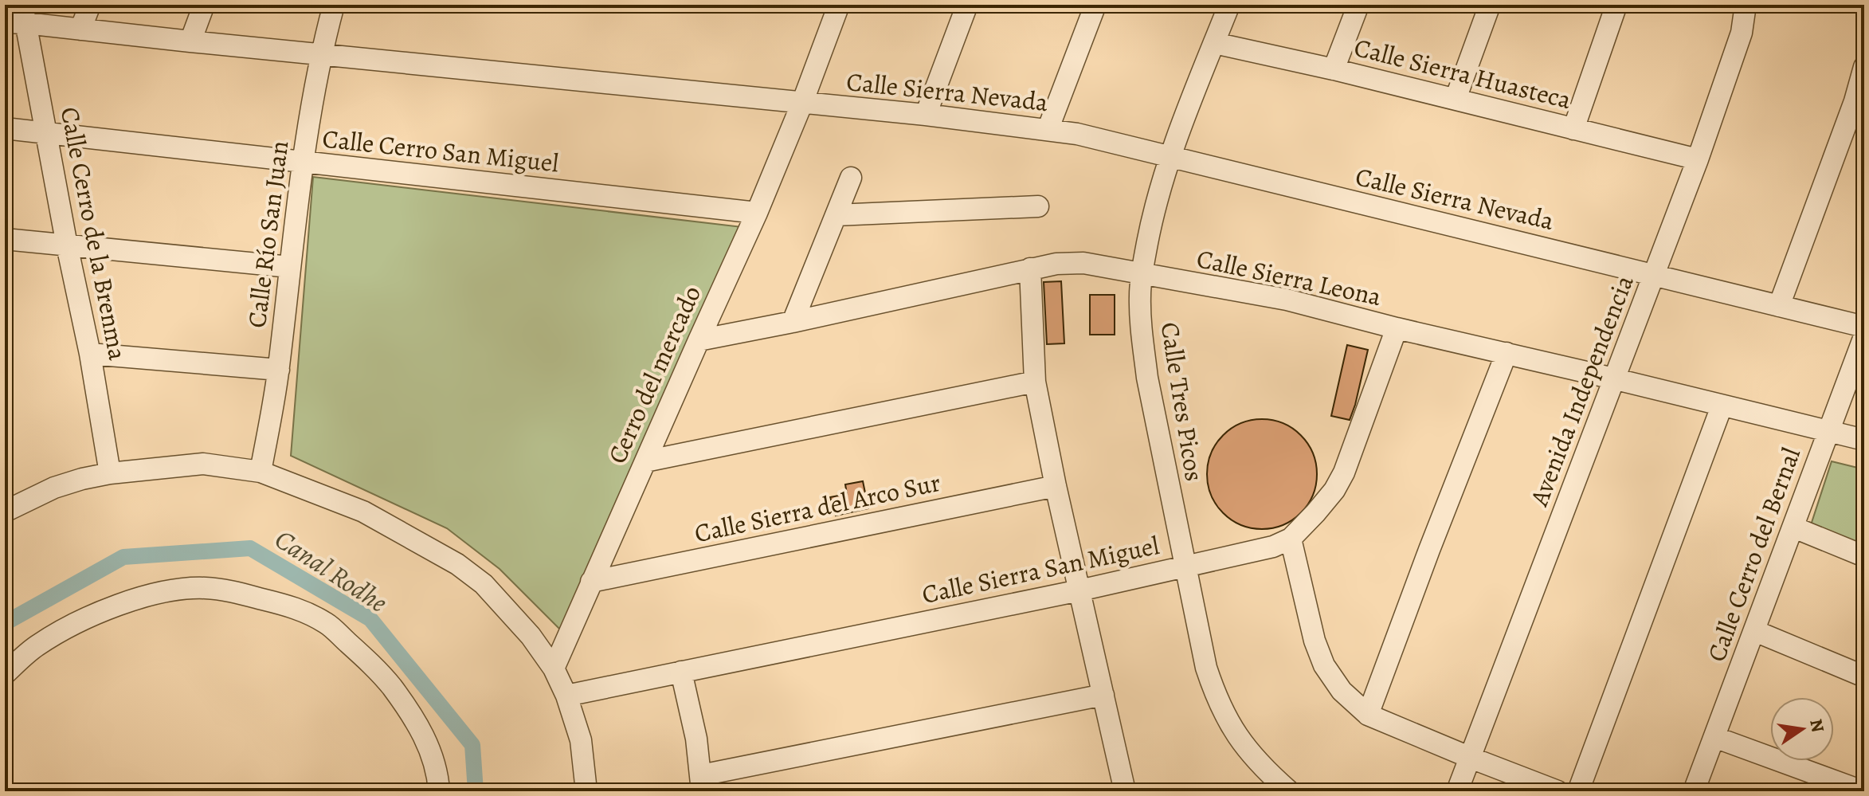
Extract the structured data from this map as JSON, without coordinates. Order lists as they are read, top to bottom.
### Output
{
  "streets": {
    "street": [
      "Calle Sierra Huasteca",
      "Calle Sierra Nevada",
      "Calle Cerro San Miguel",
      "Calle Cerro de la Brenma",
      "Calle Río San Juan",
      "Calle Sierra Leona",
      "Cerro del mercado",
      "Avenida Independencia",
      "Calle Tres Picos",
      "Calle Sierra del Arco Sur",
      "Calle Cerro del Bernal",
      "Calle Sierra San Miguel"
    ]
  },
  "crossings": [
    ["Calle Sierra Huasteca", "Avenida Independencia"],
    ["Calle Sierra Huasteca", "Calle Tres Picos"],
    ["Calle Sierra Nevada", "Calle Cerro de la Brenma"],
    ["Calle Sierra Nevada", "Calle Río San Juan"],
    ["Calle Sierra Nevada", "Cerro del mercado"],
    ["Calle Sierra Nevada", "Avenida Independencia"],
    ["Calle Sierra Nevada", "Calle Tres Picos"],
    ["Calle Cerro San Miguel", "Calle Cerro de la Brenma"],
    ["Calle Cerro San Miguel", "Calle Río San Juan"],
    ["Calle Cerro San Miguel", "Cerro del mercado"],
    ["Calle Sierra Leona", "Cerro del mercado"],
    ["Calle Sierra Leona", "Avenida Independencia"],
    ["Calle Sierra Leona", "Calle Tres Picos"],
    ["Calle Sierra Leona", "Calle Cerro del Bernal"],
    ["Calle Sierra Leona", "Calle Sierra San Miguel"],
    ["Cerro del mercado", "Calle Sierra del Arco Sur"],
    ["Calle Tres Picos", "Calle Sierra San Miguel"]
  ],
  "water": ["Canal Rodhe"],
  "north": "right"
}
